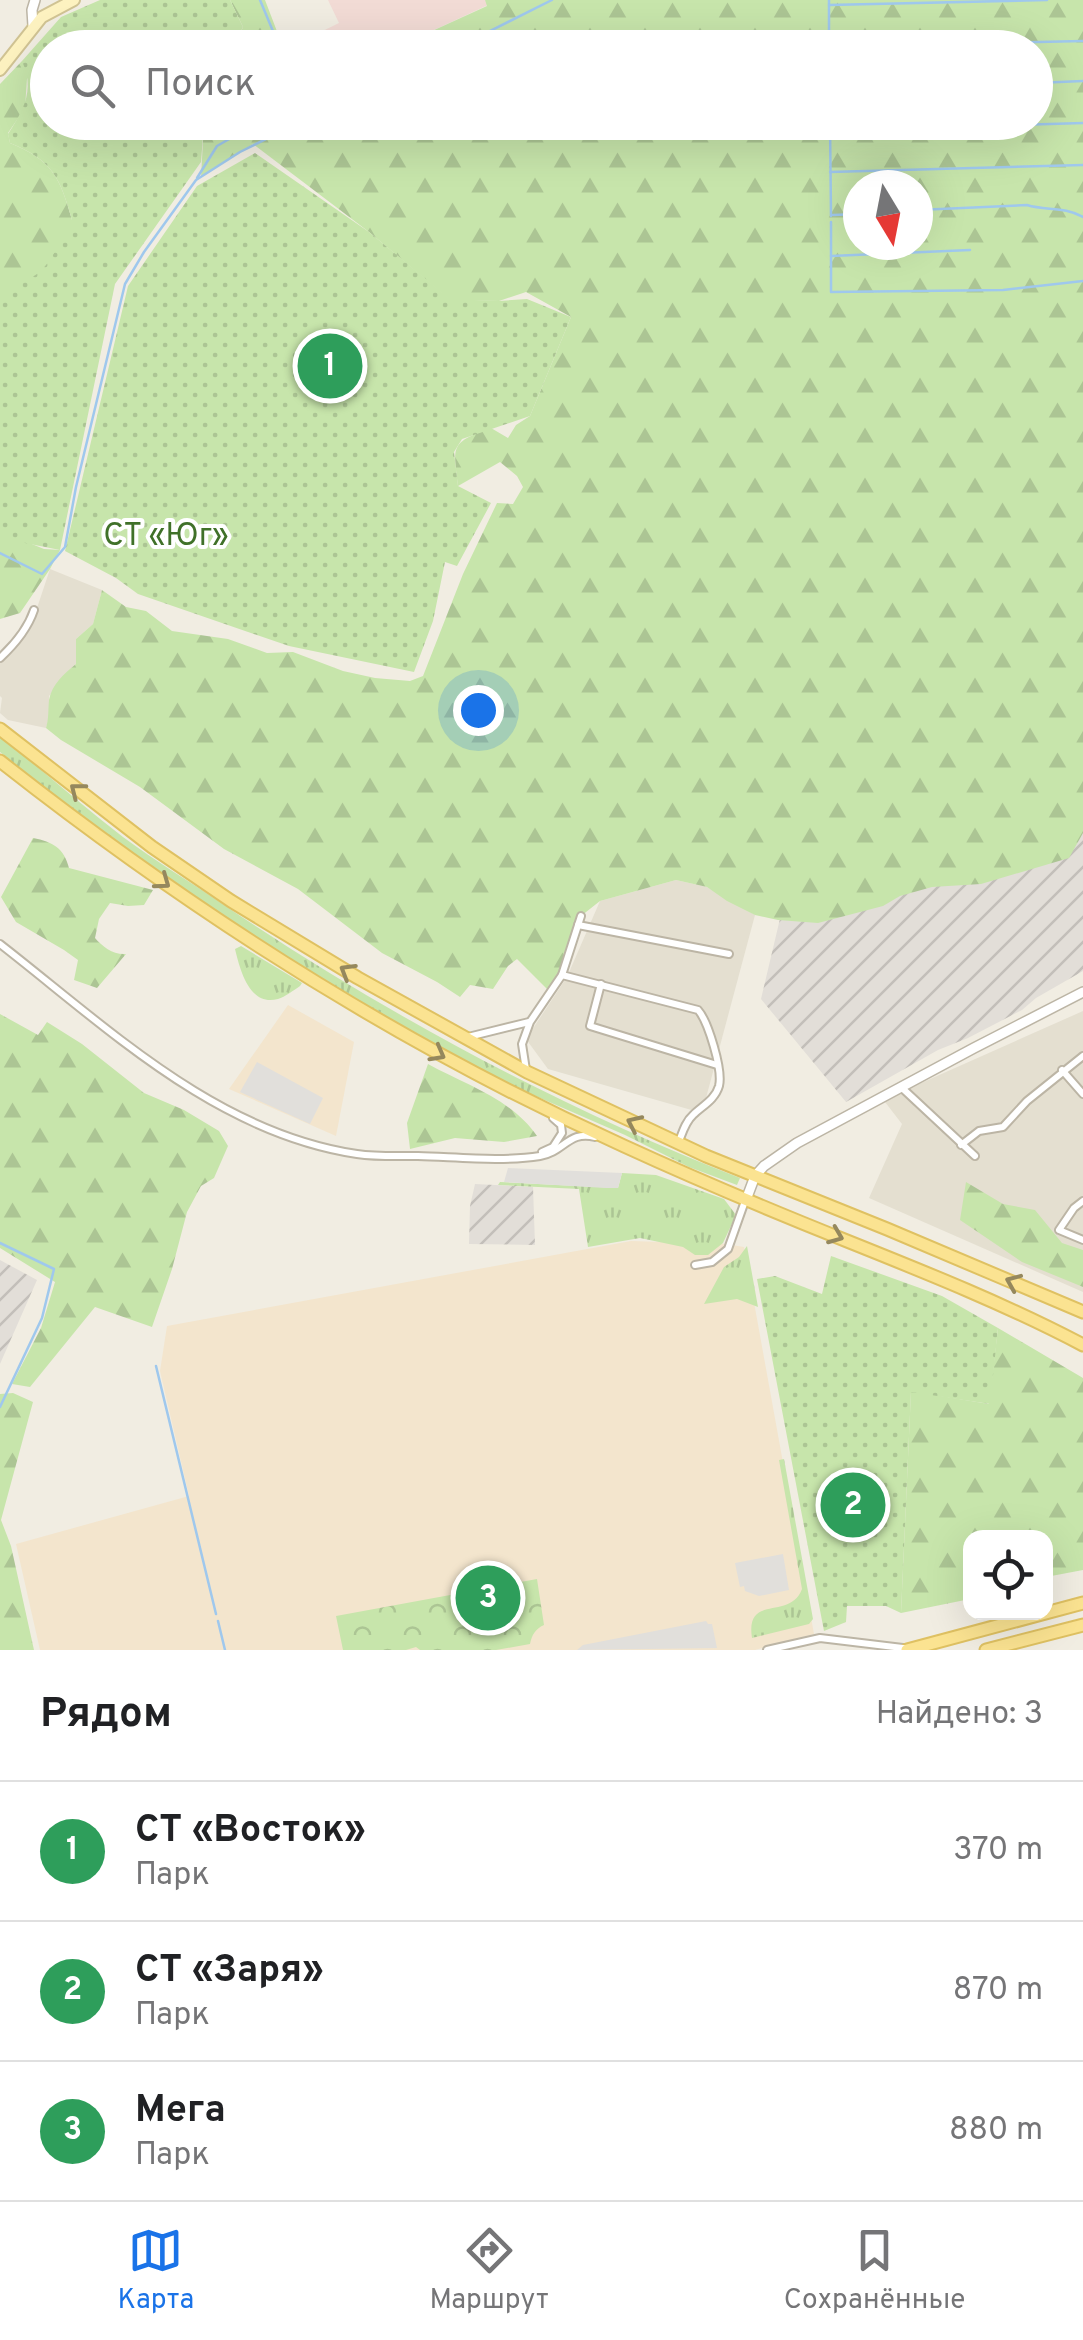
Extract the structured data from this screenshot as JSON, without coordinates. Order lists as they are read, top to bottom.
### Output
{
  "parks": ["СТ «Юг»"],
  "north": "bottom",
  "page": {
    "search": "Поиск",
    "pins": ["1", "2", "3"],
    "heading": ["Рядом", "Найдено: 3"],
    "list": [
      {
        "mark": "1",
        "name": "СТ «Восток»",
        "note": "Парк",
        "value": "370 m"
      },
      {
        "mark": "2",
        "name": "СТ «Заря»",
        "note": "Парк",
        "value": "870 m"
      },
      {
        "mark": "3",
        "name": "Мега",
        "note": "Парк",
        "value": "880 m"
      }
    ],
    "nav": ["Карта", "Маршрут", "Сохранённые"]
  }
}
